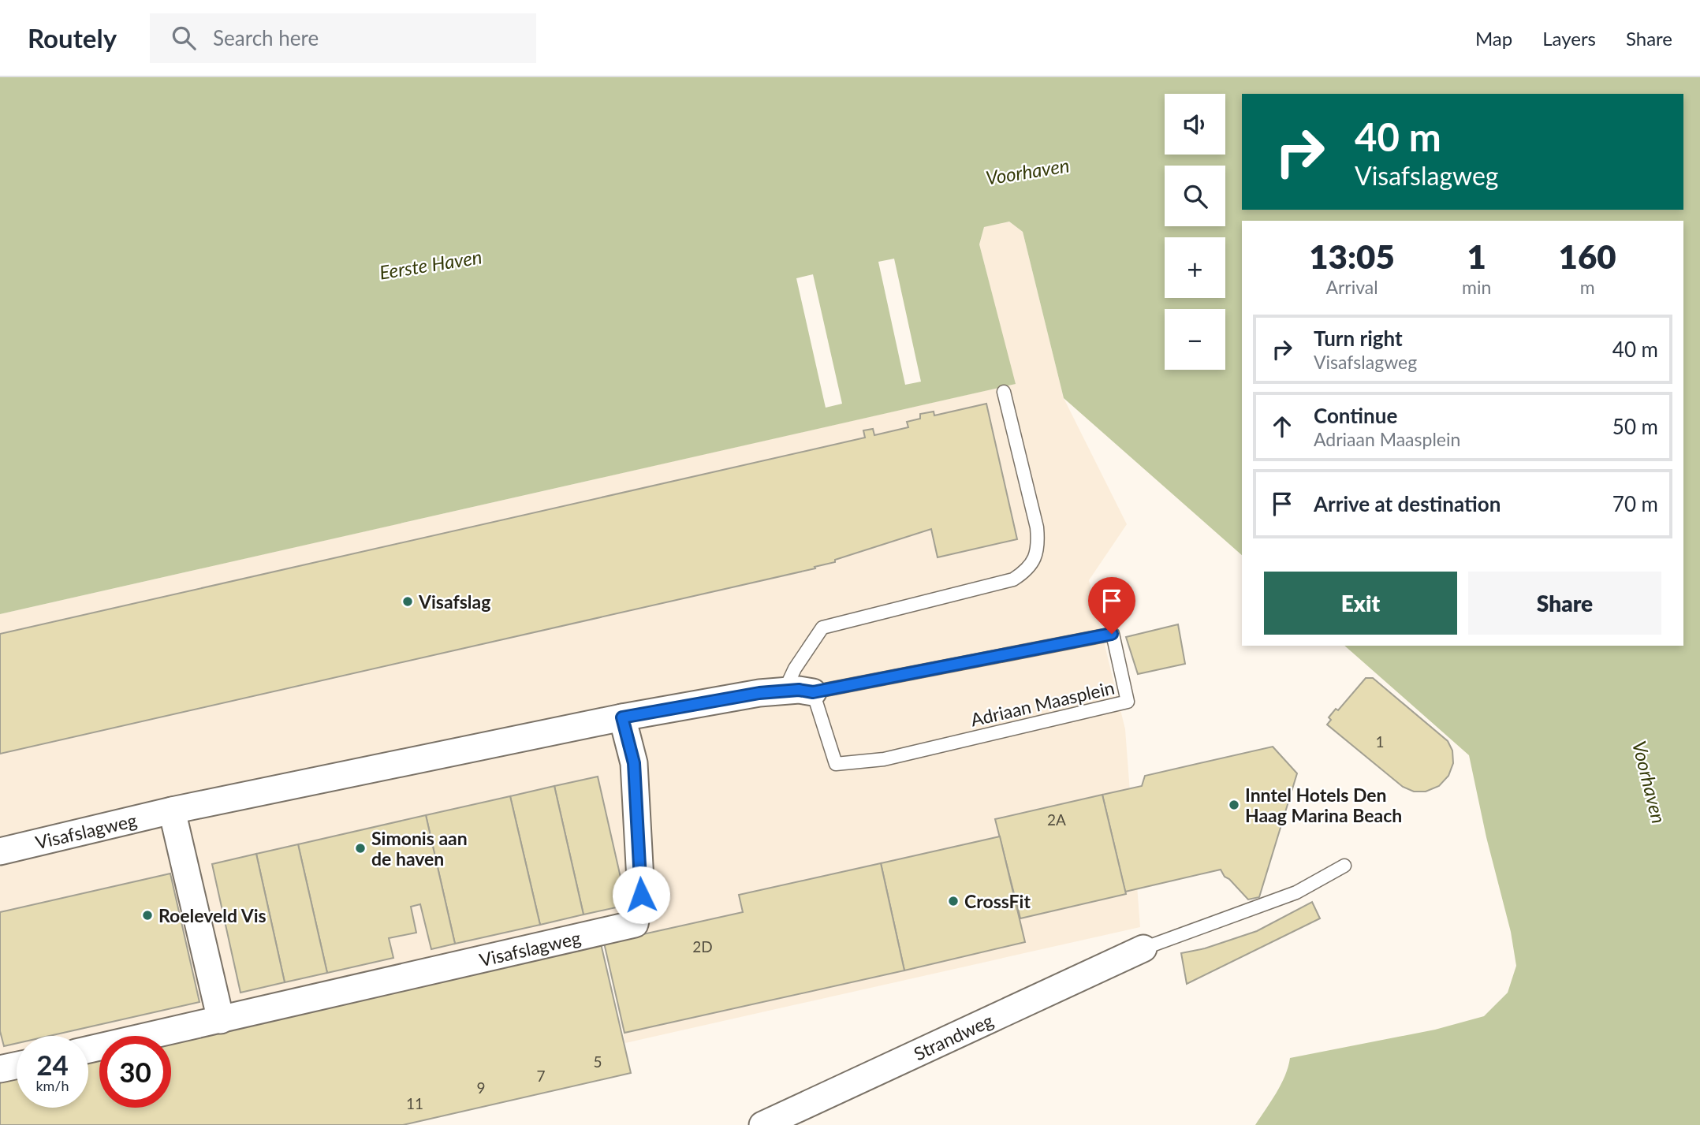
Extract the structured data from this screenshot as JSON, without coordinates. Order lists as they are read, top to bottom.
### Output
{
  "streets": {
    "street": ["Visafslagweg", "Strandweg"],
    "lane": ["Adriaan Maasplein"]
  },
  "crossings": [
    ["Adriaan Maasplein", "Visafslagweg"]
  ],
  "water": ["Voorhaven", "Eerste Haven"],
  "places": [
    "Visafslag",
    "Inntel Hotels Den Haag Marina Beach",
    "Simonis aan de haven",
    "CrossFit",
    "Roeleveld Vis"
  ],
  "house_numbers": [
    "1",
    "2A",
    "2D",
    "5",
    "7",
    "9",
    "11"
  ],
  "page": {
    "header": "Routely",
    "search": "Search here",
    "nav": ["Map", "Layers", "Share"],
    "map_buttons": ["+", "−"],
    "turn": ["40 m", "Visafslagweg"],
    "eta": [
      "13:05",
      "Arrival",
      "1",
      "min",
      "160",
      "m"
    ],
    "list": [
      {
        "name": "Turn right",
        "note": "Visafslagweg",
        "value": "40 m"
      },
      {
        "name": "Continue",
        "note": "Adriaan Maasplein",
        "value": "50 m"
      },
      {
        "name": "Arrive at destination",
        "value": "70 m"
      }
    ],
    "buttons": ["Exit", "Share"],
    "speed": "24 km/h",
    "limit": "30"
  }
}
